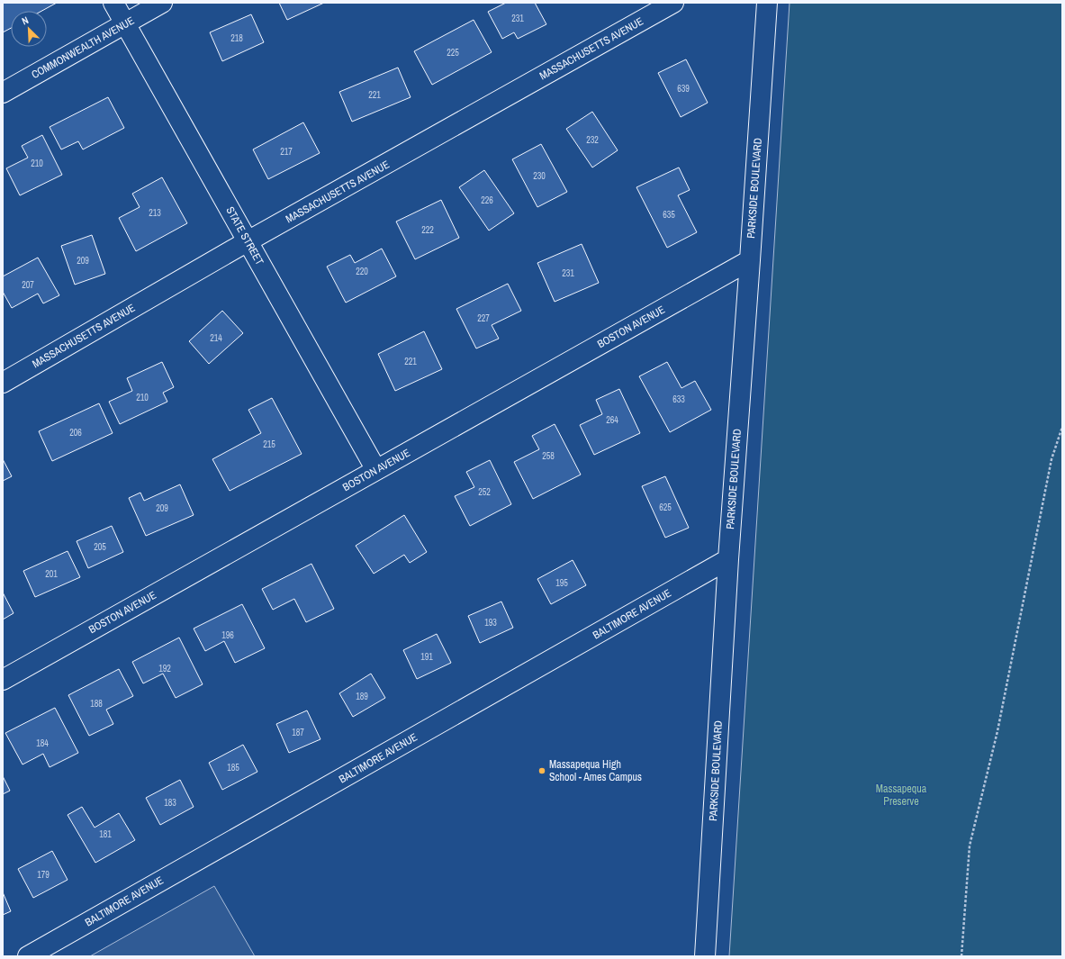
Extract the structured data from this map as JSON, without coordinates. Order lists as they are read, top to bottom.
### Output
{
  "streets": {
    "street": [
      "COMMONWEALTH AVENUE",
      "MASSACHUSETTS AVENUE",
      "PARKSIDE BOULEVARD",
      "STATE STREET",
      "BOSTON AVENUE",
      "BALTIMORE AVENUE"
    ]
  },
  "crossings": [
    ["COMMONWEALTH AVENUE", "STATE STREET"],
    ["MASSACHUSETTS AVENUE", "STATE STREET"],
    ["PARKSIDE BOULEVARD", "BOSTON AVENUE"],
    ["PARKSIDE BOULEVARD", "BALTIMORE AVENUE"],
    ["STATE STREET", "BOSTON AVENUE"]
  ],
  "parks": ["Massapequa Preserve"],
  "places": ["Massapequa High School - Ames Campus"],
  "house_numbers": [
    "231",
    "218",
    "225",
    "639",
    "221",
    "232",
    "217",
    "210",
    "230",
    "226",
    "213",
    "635",
    "222",
    "209",
    "220",
    "231",
    "207",
    "227",
    "214",
    "221",
    "210",
    "633",
    "264",
    "206",
    "215",
    "258",
    "252",
    "625",
    "209",
    "205",
    "201",
    "195",
    "193",
    "196",
    "191",
    "192",
    "189",
    "188",
    "187",
    "184",
    "185",
    "183",
    "181",
    "179"
  ],
  "north": "top left"
}
